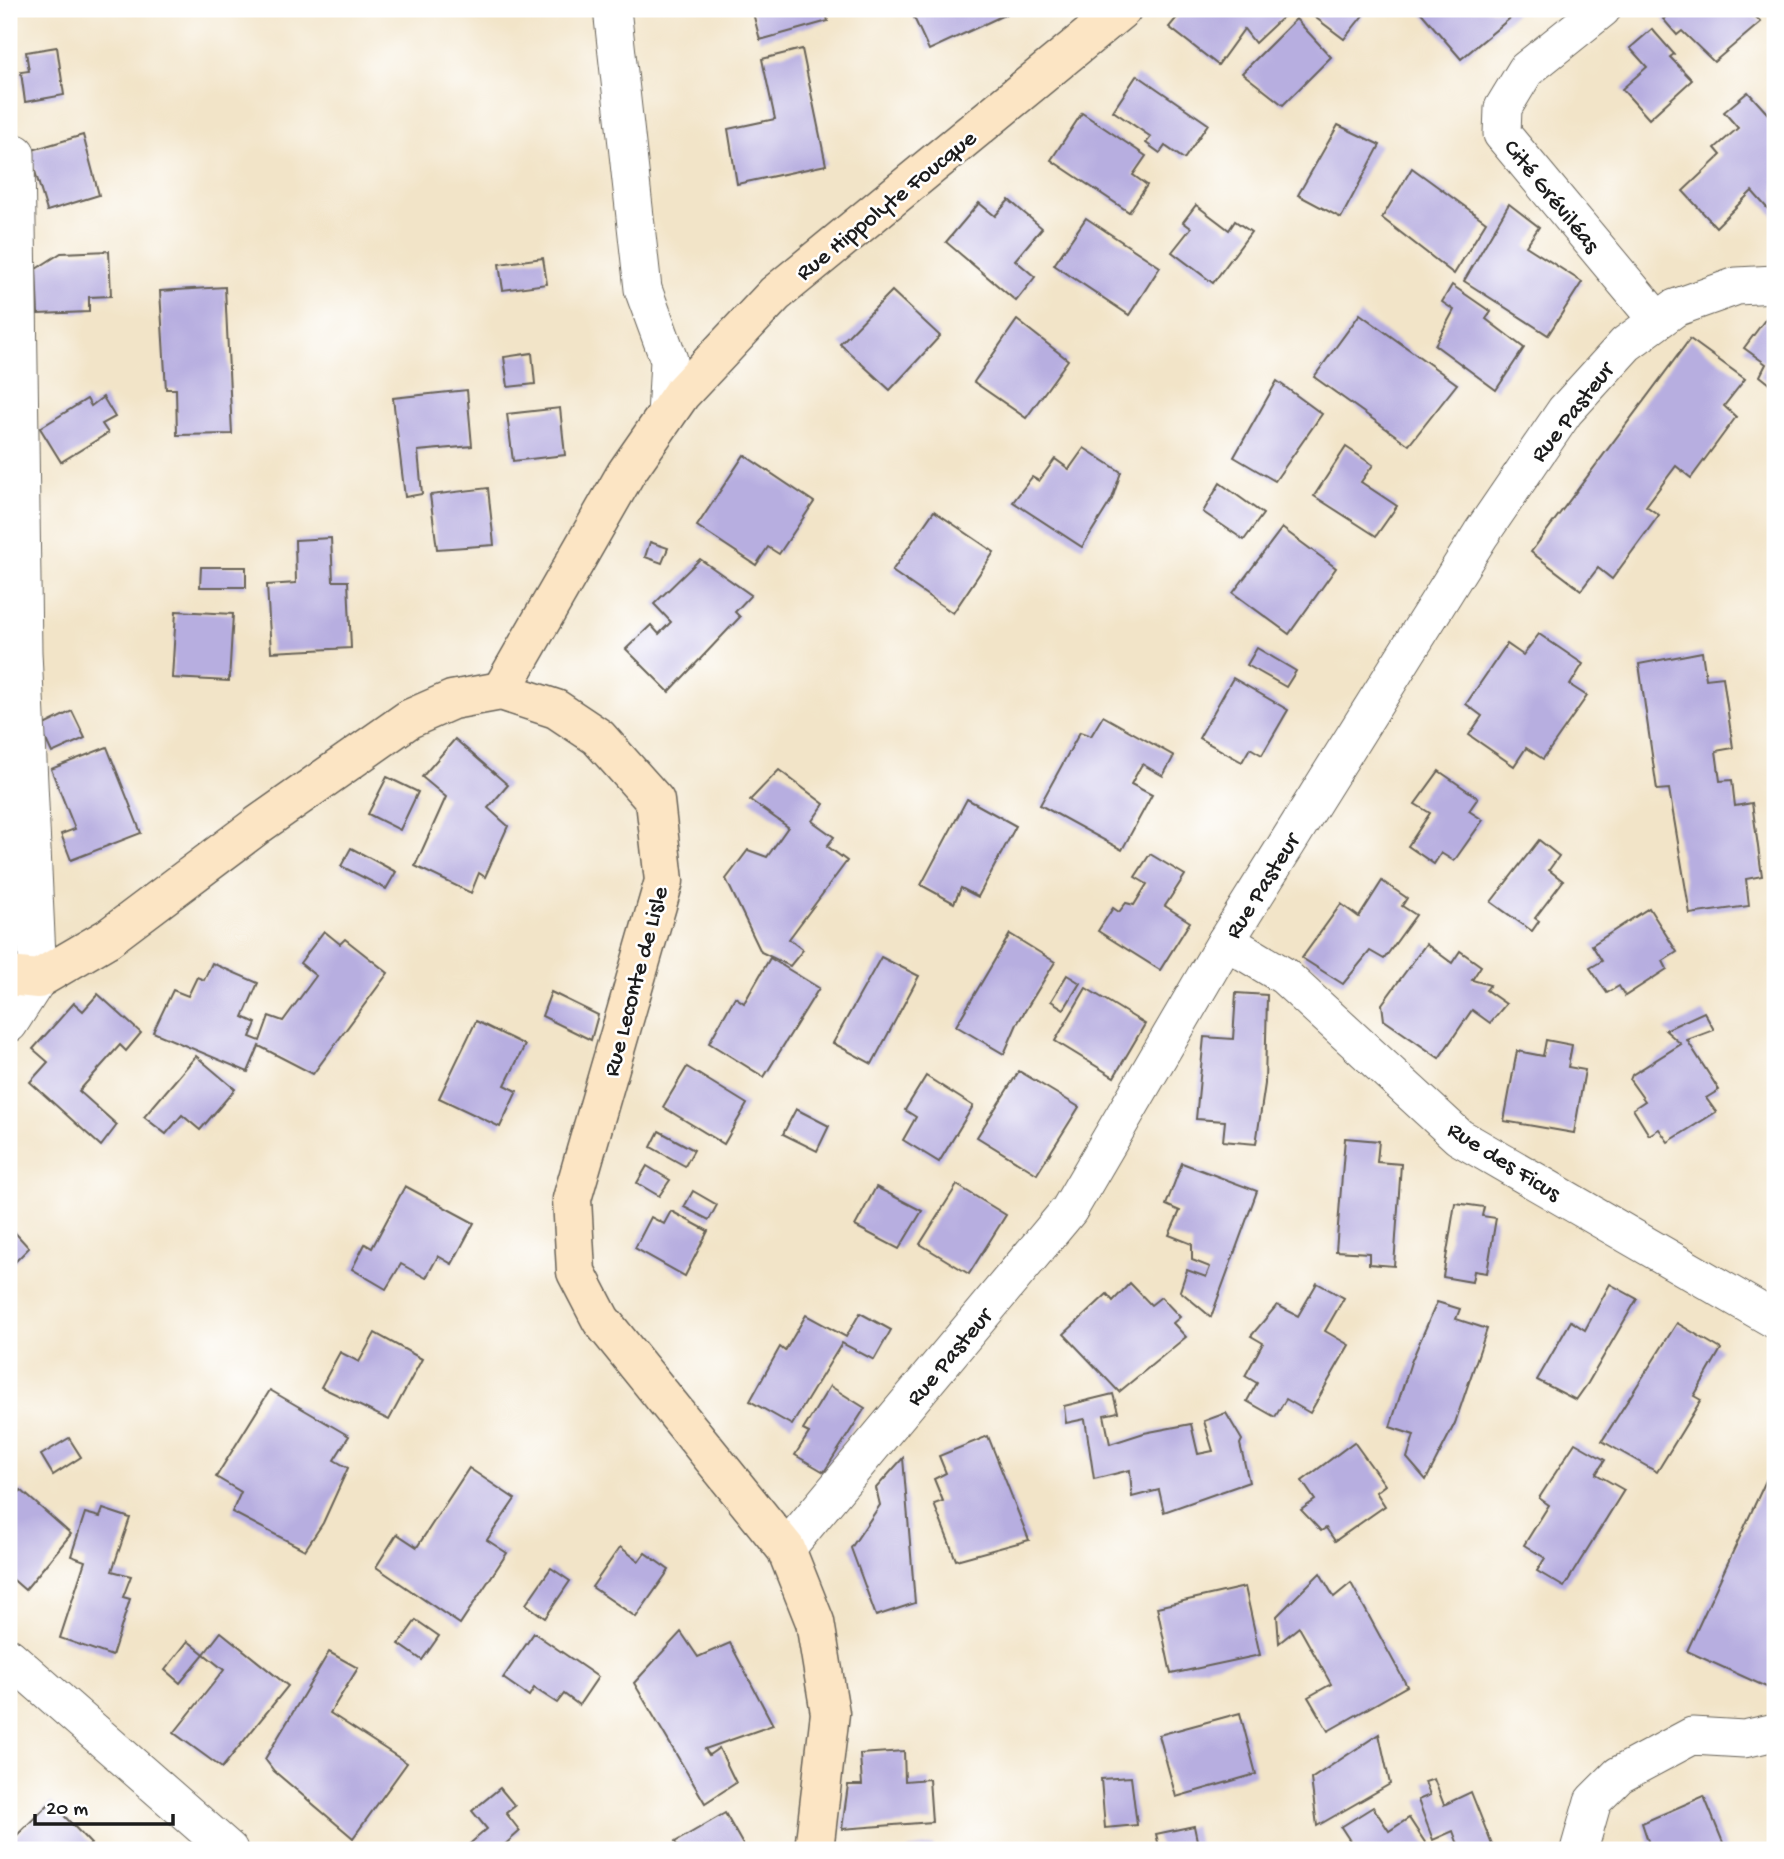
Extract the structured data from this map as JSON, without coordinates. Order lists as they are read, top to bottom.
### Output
{
  "streets": {
    "main road": ["Rue Hippolyte Foucque", "Rue Leconte de Lisle"],
    "street": ["Cité Gréviléas", "Rue Pasteur", "Rue des Ficus"]
  },
  "crossings": [
    ["Cité Gréviléas", "Rue Pasteur"],
    ["Rue Hippolyte Foucque", "Rue Leconte de Lisle"],
    ["Rue Pasteur", "Rue Leconte de Lisle"],
    ["Rue Pasteur", "Rue des Ficus"]
  ],
  "scale_bar": "20 m"
}
